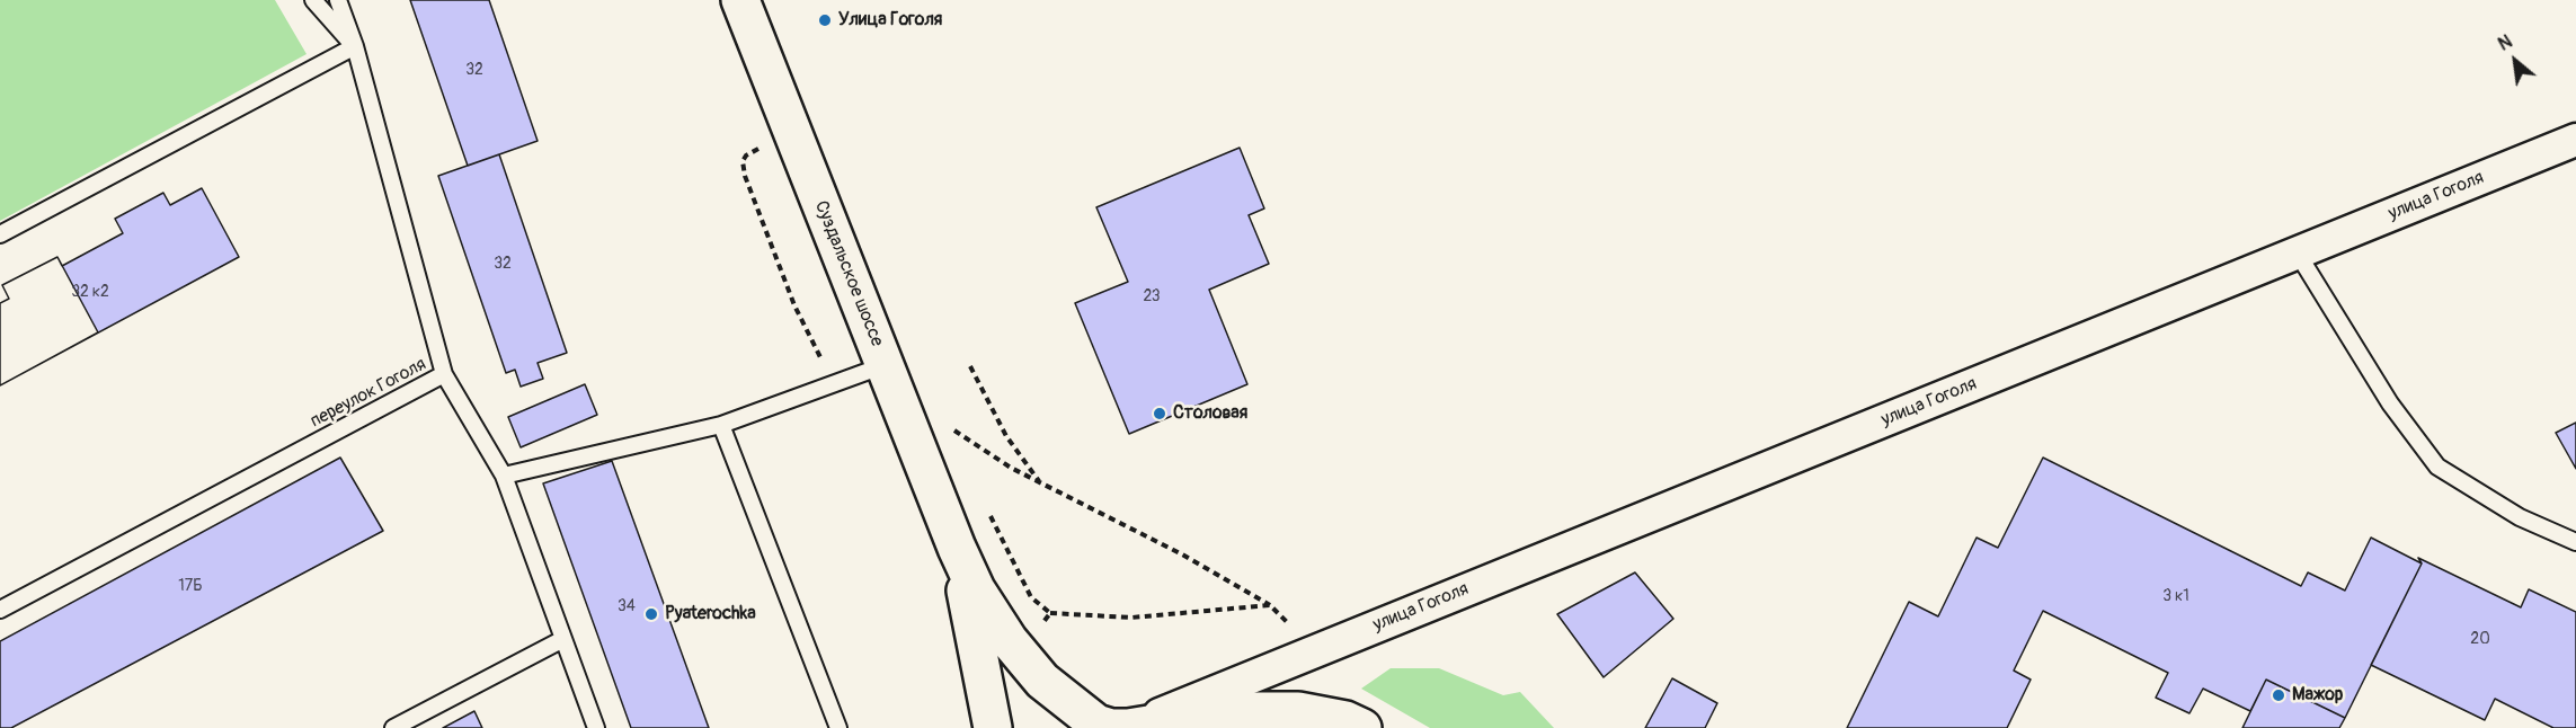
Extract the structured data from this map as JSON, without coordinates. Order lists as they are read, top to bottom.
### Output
{
  "streets": {
    "main road": ["Суздальское шоссе"],
    "street": ["улица Гоголя"],
    "lane": ["переулок Гоголя"]
  },
  "crossings": [
    ["улица Гоголя", "Суздальское шоссе"]
  ],
  "places": [
    "Улица Гоголя",
    "Столовая",
    "Pyaterochka",
    "Мажор"
  ],
  "house_numbers": [
    "32",
    "32",
    "32 к2",
    "23",
    "17Б",
    "3 к1",
    "34",
    "20"
  ],
  "north": "top left"
}
